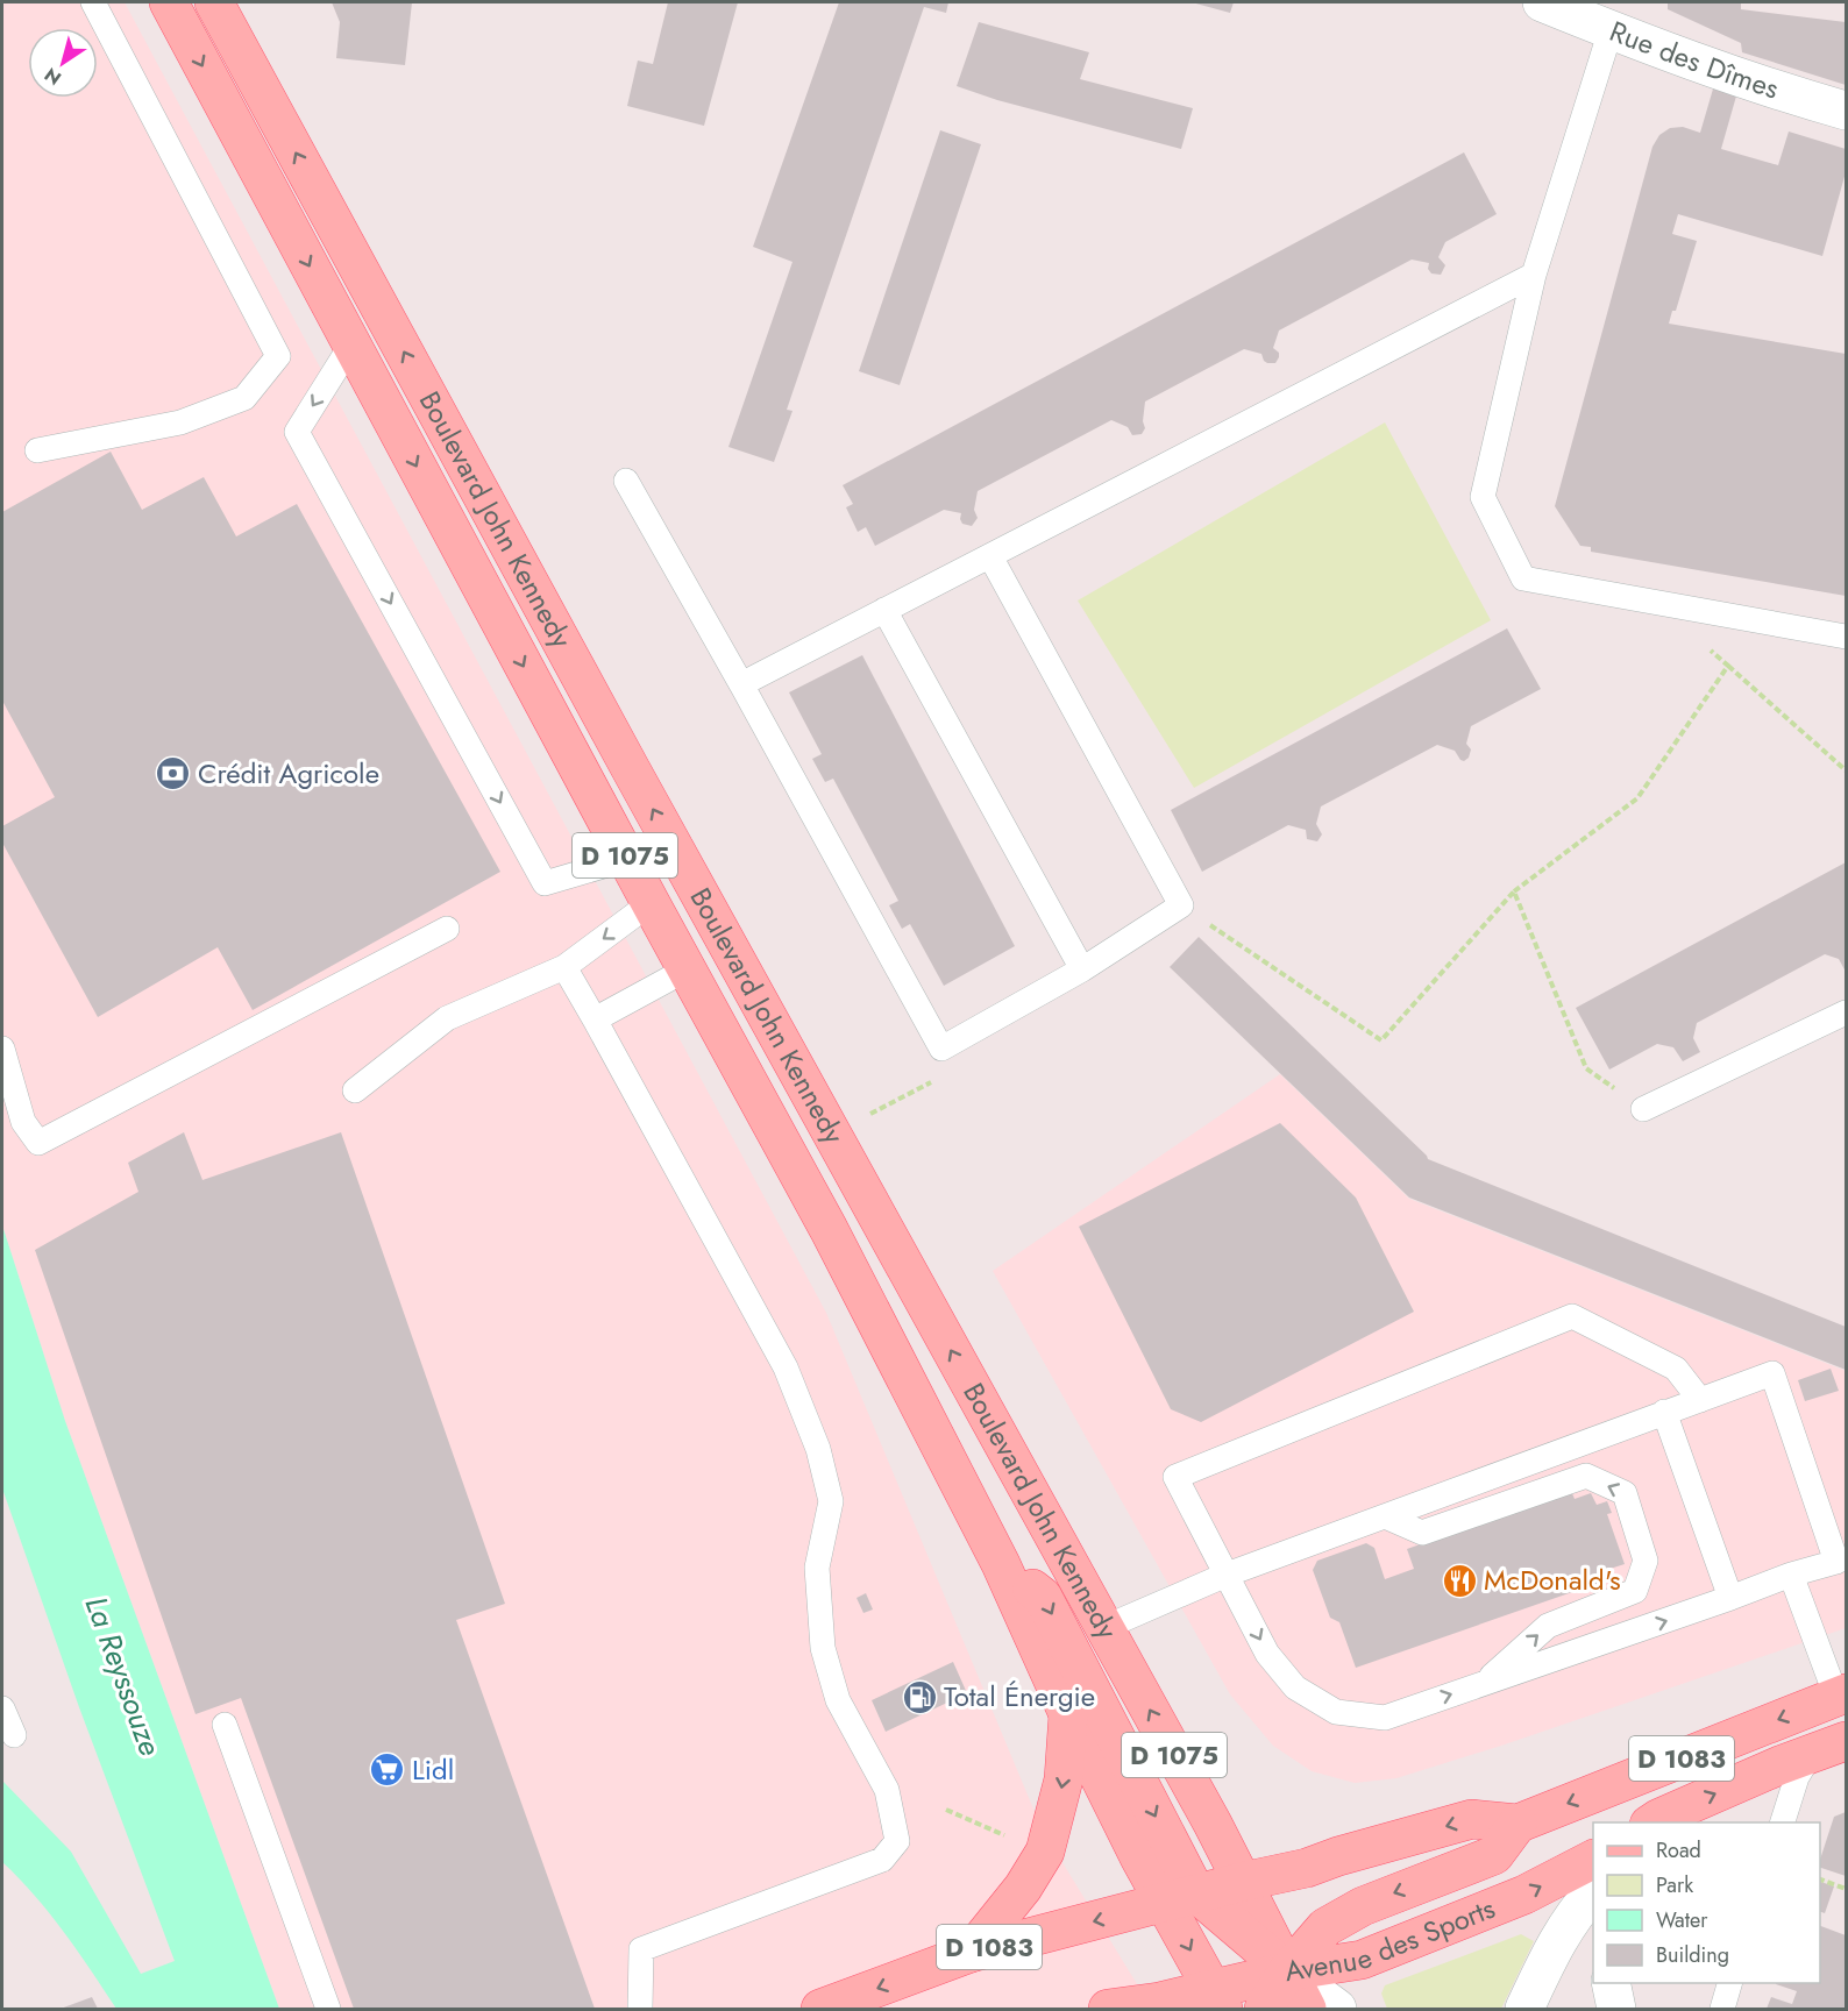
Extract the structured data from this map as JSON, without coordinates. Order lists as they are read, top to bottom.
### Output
{
  "streets": {
    "main road": [
      "Boulevard John Kennedy",
      "D 1075",
      "D 1083",
      "Avenue des Sports"
    ],
    "street": ["Rue des Dîmes"]
  },
  "crossings": [
    ["Boulevard John Kennedy", "D 1083"],
    ["Boulevard John Kennedy", "Avenue des Sports"],
    ["D 1083", "Avenue des Sports"]
  ],
  "water": ["La Reyssouze"],
  "places": {
    "bank": ["Crédit Agricole"],
    "restaurant": ["McDonald's"],
    "fuel station": ["Total Énergie"],
    "supermarket": ["Lidl"]
  },
  "legend": [
    "Road",
    "Park",
    "Water",
    "Building"
  ],
  "north": "bottom left"
}
